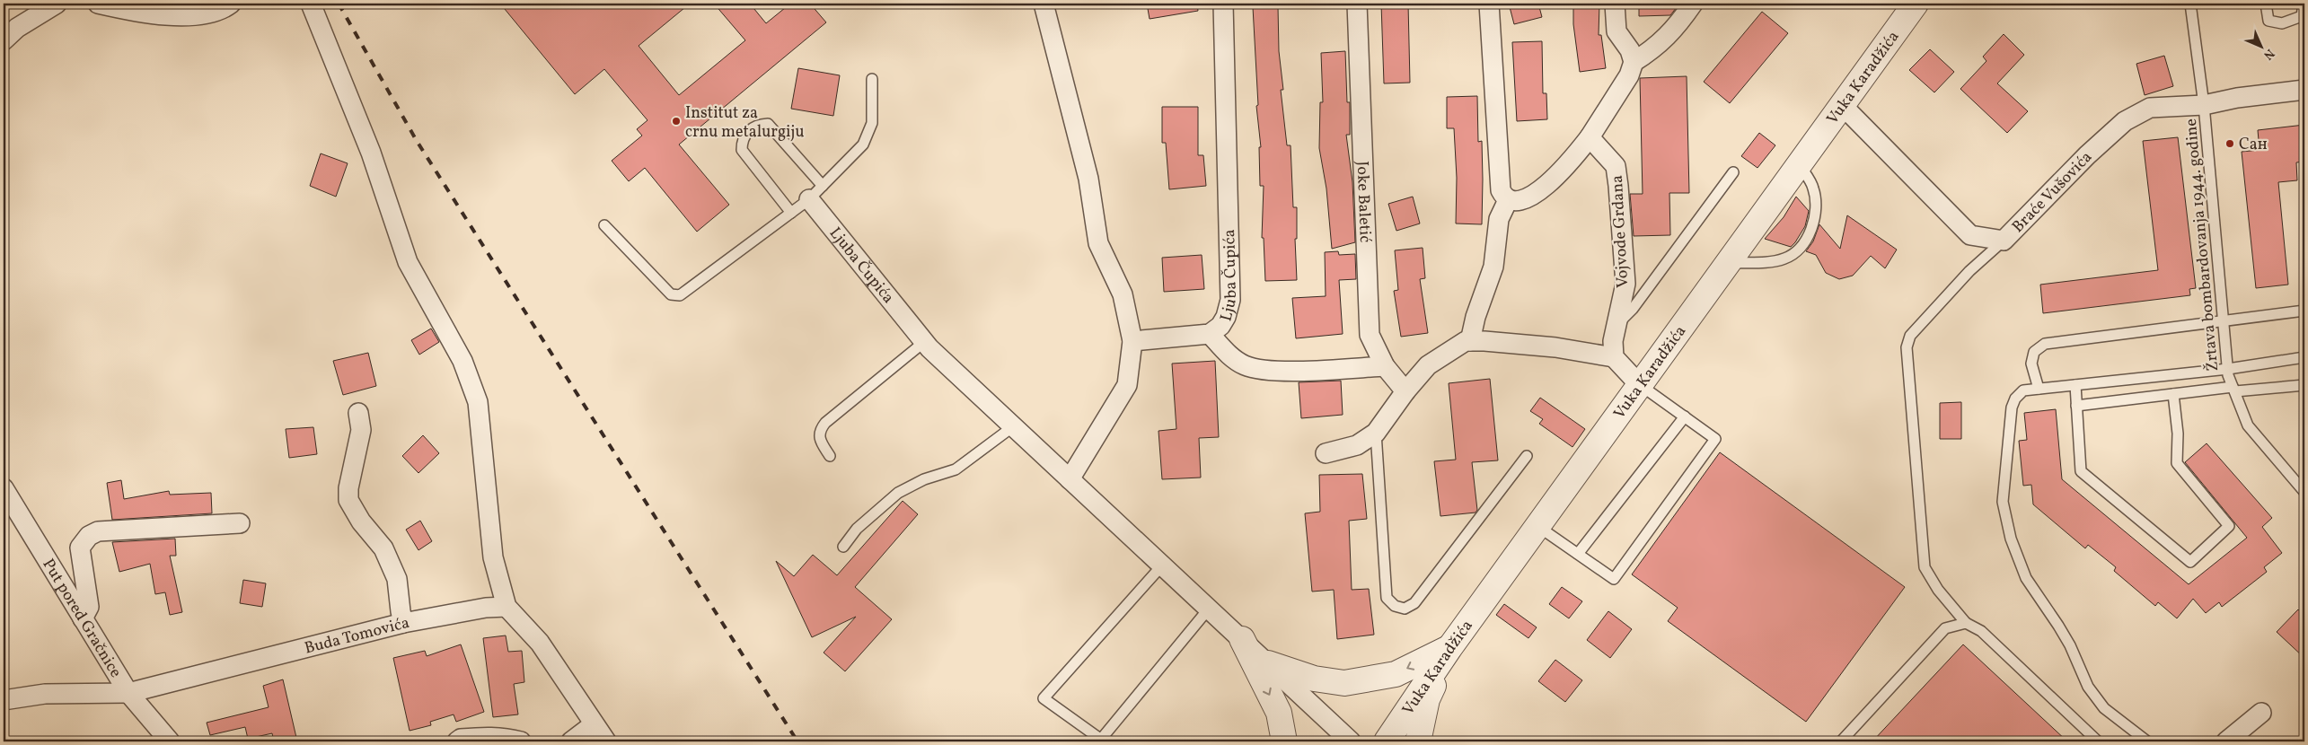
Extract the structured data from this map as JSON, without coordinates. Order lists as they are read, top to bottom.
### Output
{
  "streets": {
    "street": [
      "Vuka Karadžića",
      "Braće Vušovića",
      "Joke Baletić",
      "Vojvode Grdana",
      "Ljuba Čupića",
      "Put pored Gračnice",
      "Buda Tomovića"
    ],
    "lane": ["Žrtava bombardovanja 1944. godine"]
  },
  "crossings": [
    ["Vuka Karadžića", "Braće Vušovića"],
    ["Braće Vušovića", "Žrtava bombardovanja 1944. godine"],
    ["Put pored Gračnice", "Buda Tomovića"]
  ],
  "places": ["Institut za crnu metalurgiju", "Сан"],
  "north": "bottom right"
}
